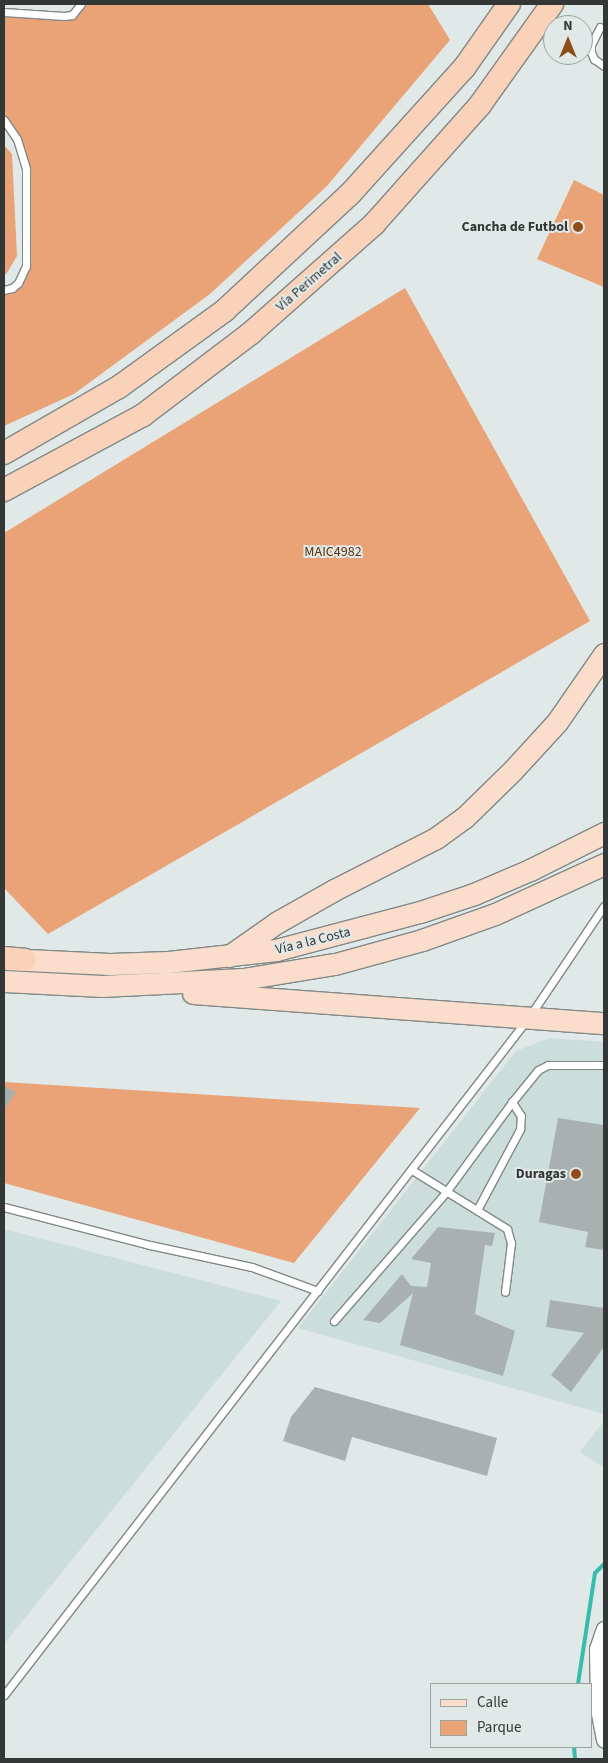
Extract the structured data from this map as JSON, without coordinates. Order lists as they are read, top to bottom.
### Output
{
  "streets": {
    "highway": ["Vía Perimetral"],
    "main road": ["Vía a la Costa"]
  },
  "parks": ["MAIC4982"],
  "places": ["Cancha de Futbol", "Duragas"],
  "legend": ["Calle", "Parque"],
  "north": "top"
}
